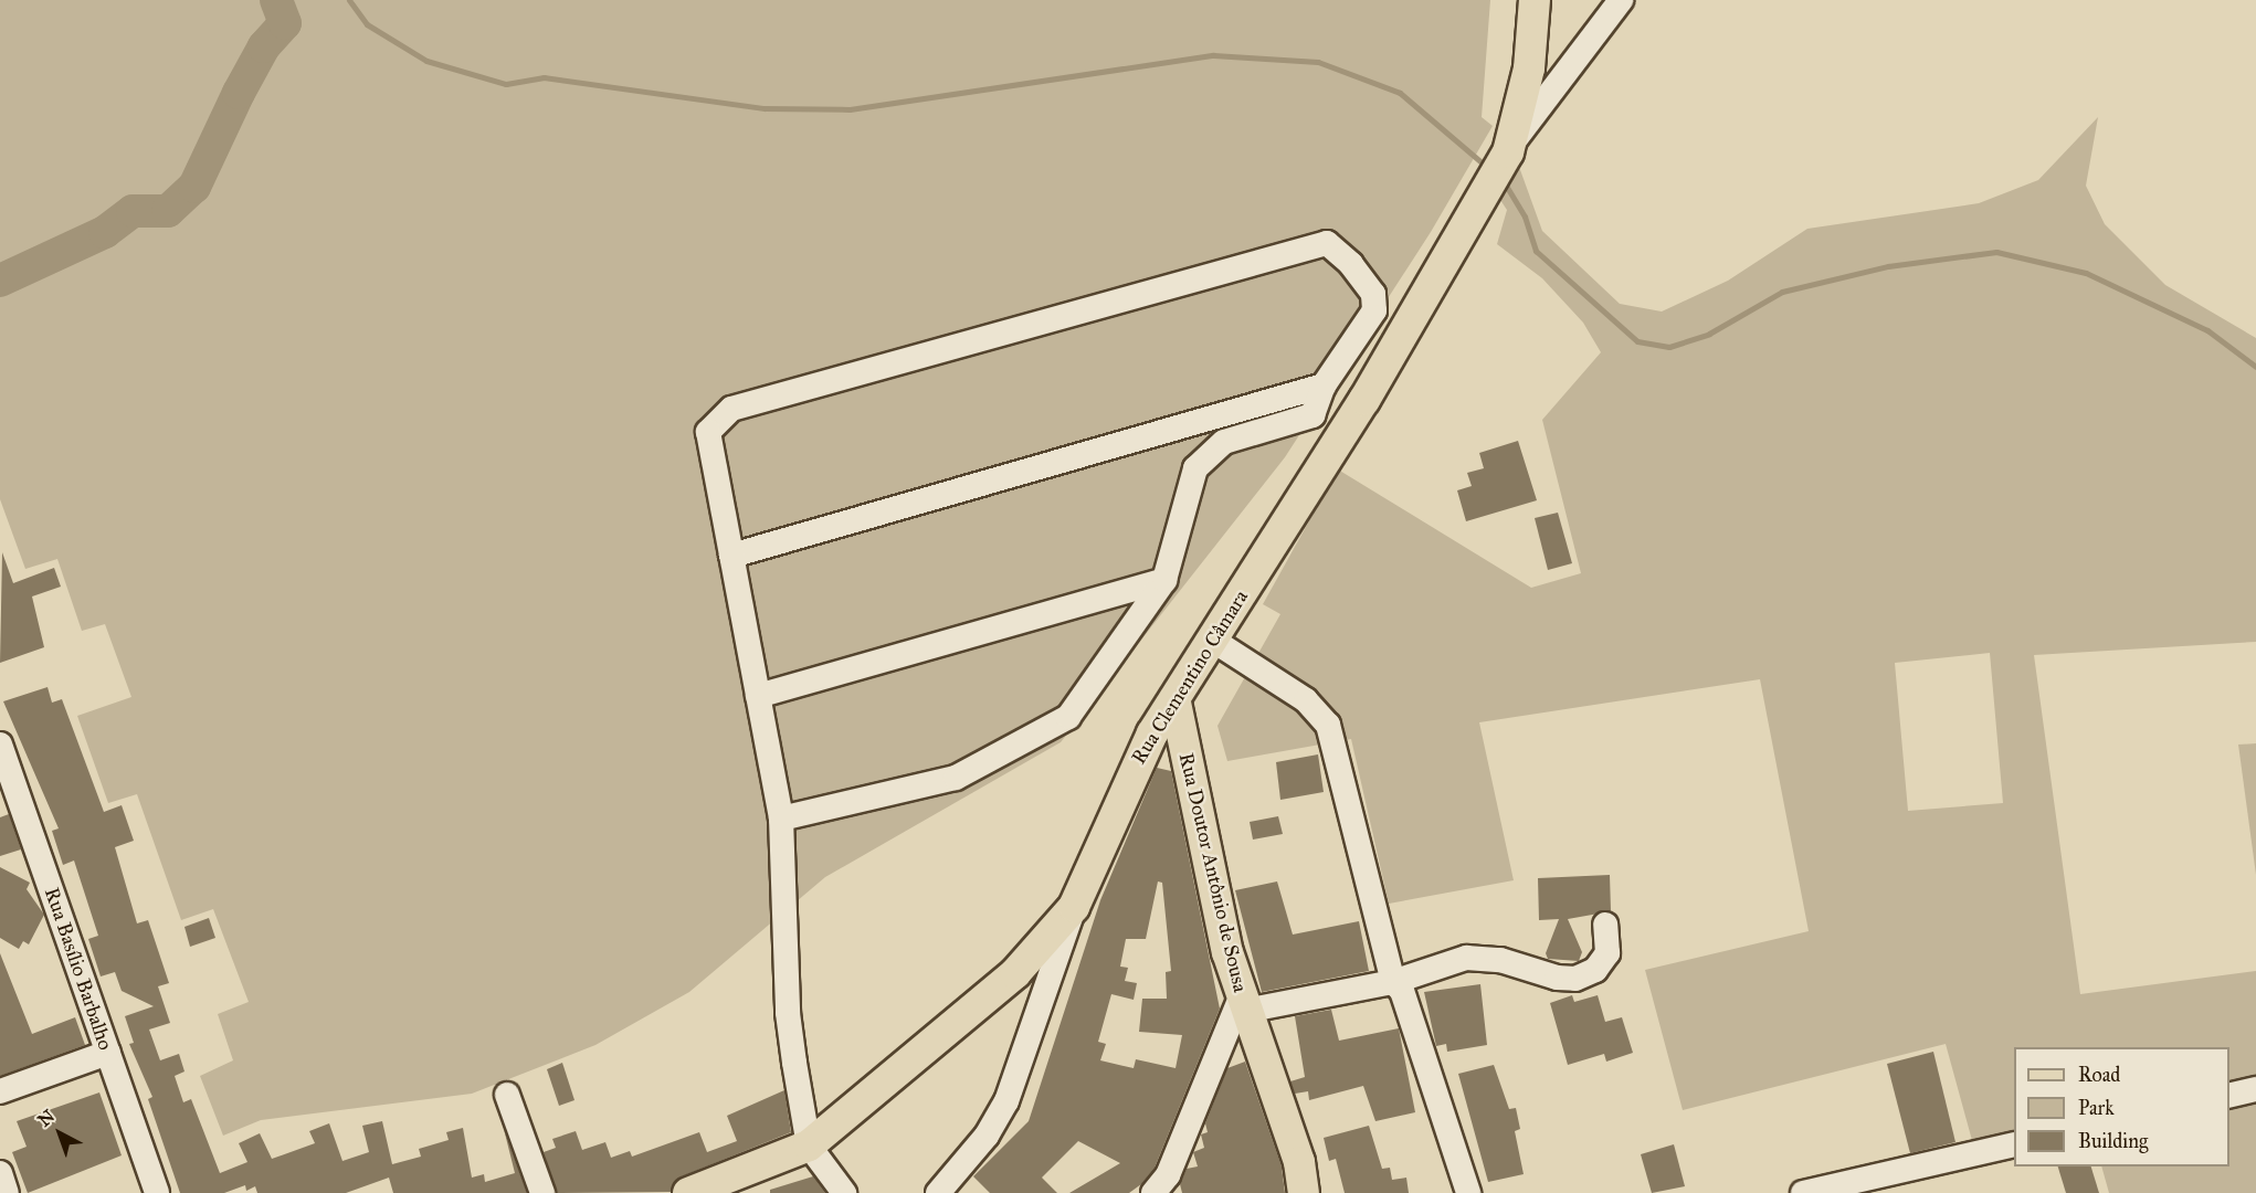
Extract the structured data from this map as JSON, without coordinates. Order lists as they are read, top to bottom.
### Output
{
  "streets": {
    "main road": ["Rua Clementino Câmara", "Rua Doutor Antônio de Sousa"],
    "street": ["Rua Basílio Barbalho"]
  },
  "crossings": [
    ["Rua Clementino Câmara", "Rua Doutor Antônio de Sousa"]
  ],
  "legend": ["Road", "Park", "Building"],
  "north": "top left"
}
